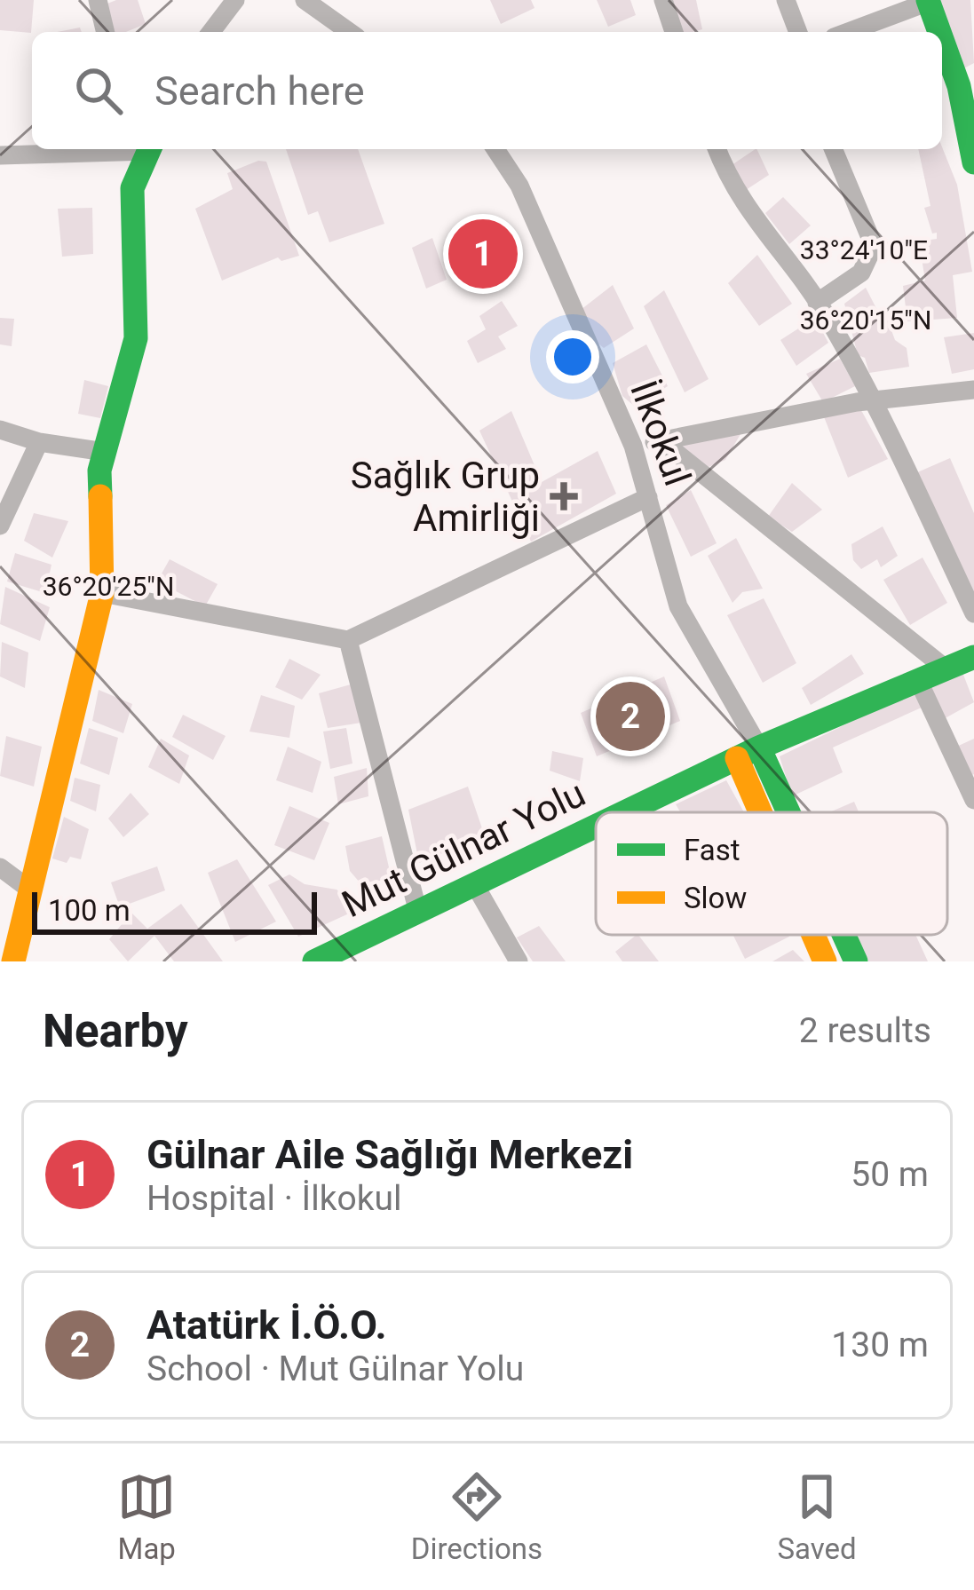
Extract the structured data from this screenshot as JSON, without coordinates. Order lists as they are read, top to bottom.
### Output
{
  "streets": {
    "main road": ["Mut Gülnar Yolu"],
    "street": ["İlkokul"]
  },
  "crossings": [
    ["İlkokul", "Mut Gülnar Yolu"]
  ],
  "places": {
    "health": ["Sağlık Grup Amirliği"]
  },
  "legend": ["Fast", "Slow"],
  "scale_bar": "100 m",
  "page": {
    "search": "Search here",
    "pins": ["1", "2"],
    "scale": "100 m",
    "heading": ["Nearby", "2 results"],
    "list": [
      {
        "mark": "1",
        "name": "Gülnar Aile Sağlığı Merkezi",
        "note": "Hospital · İlkokul",
        "value": "50 m"
      },
      {
        "mark": "2",
        "name": "Atatürk İ.Ö.O.",
        "note": "School · Mut Gülnar Yolu",
        "value": "130 m"
      }
    ],
    "nav": ["Map", "Directions", "Saved"]
  },
  "coordinates": ["33°24'10\"E", "36°20'15\"N", "36°20'25\"N"]
}
